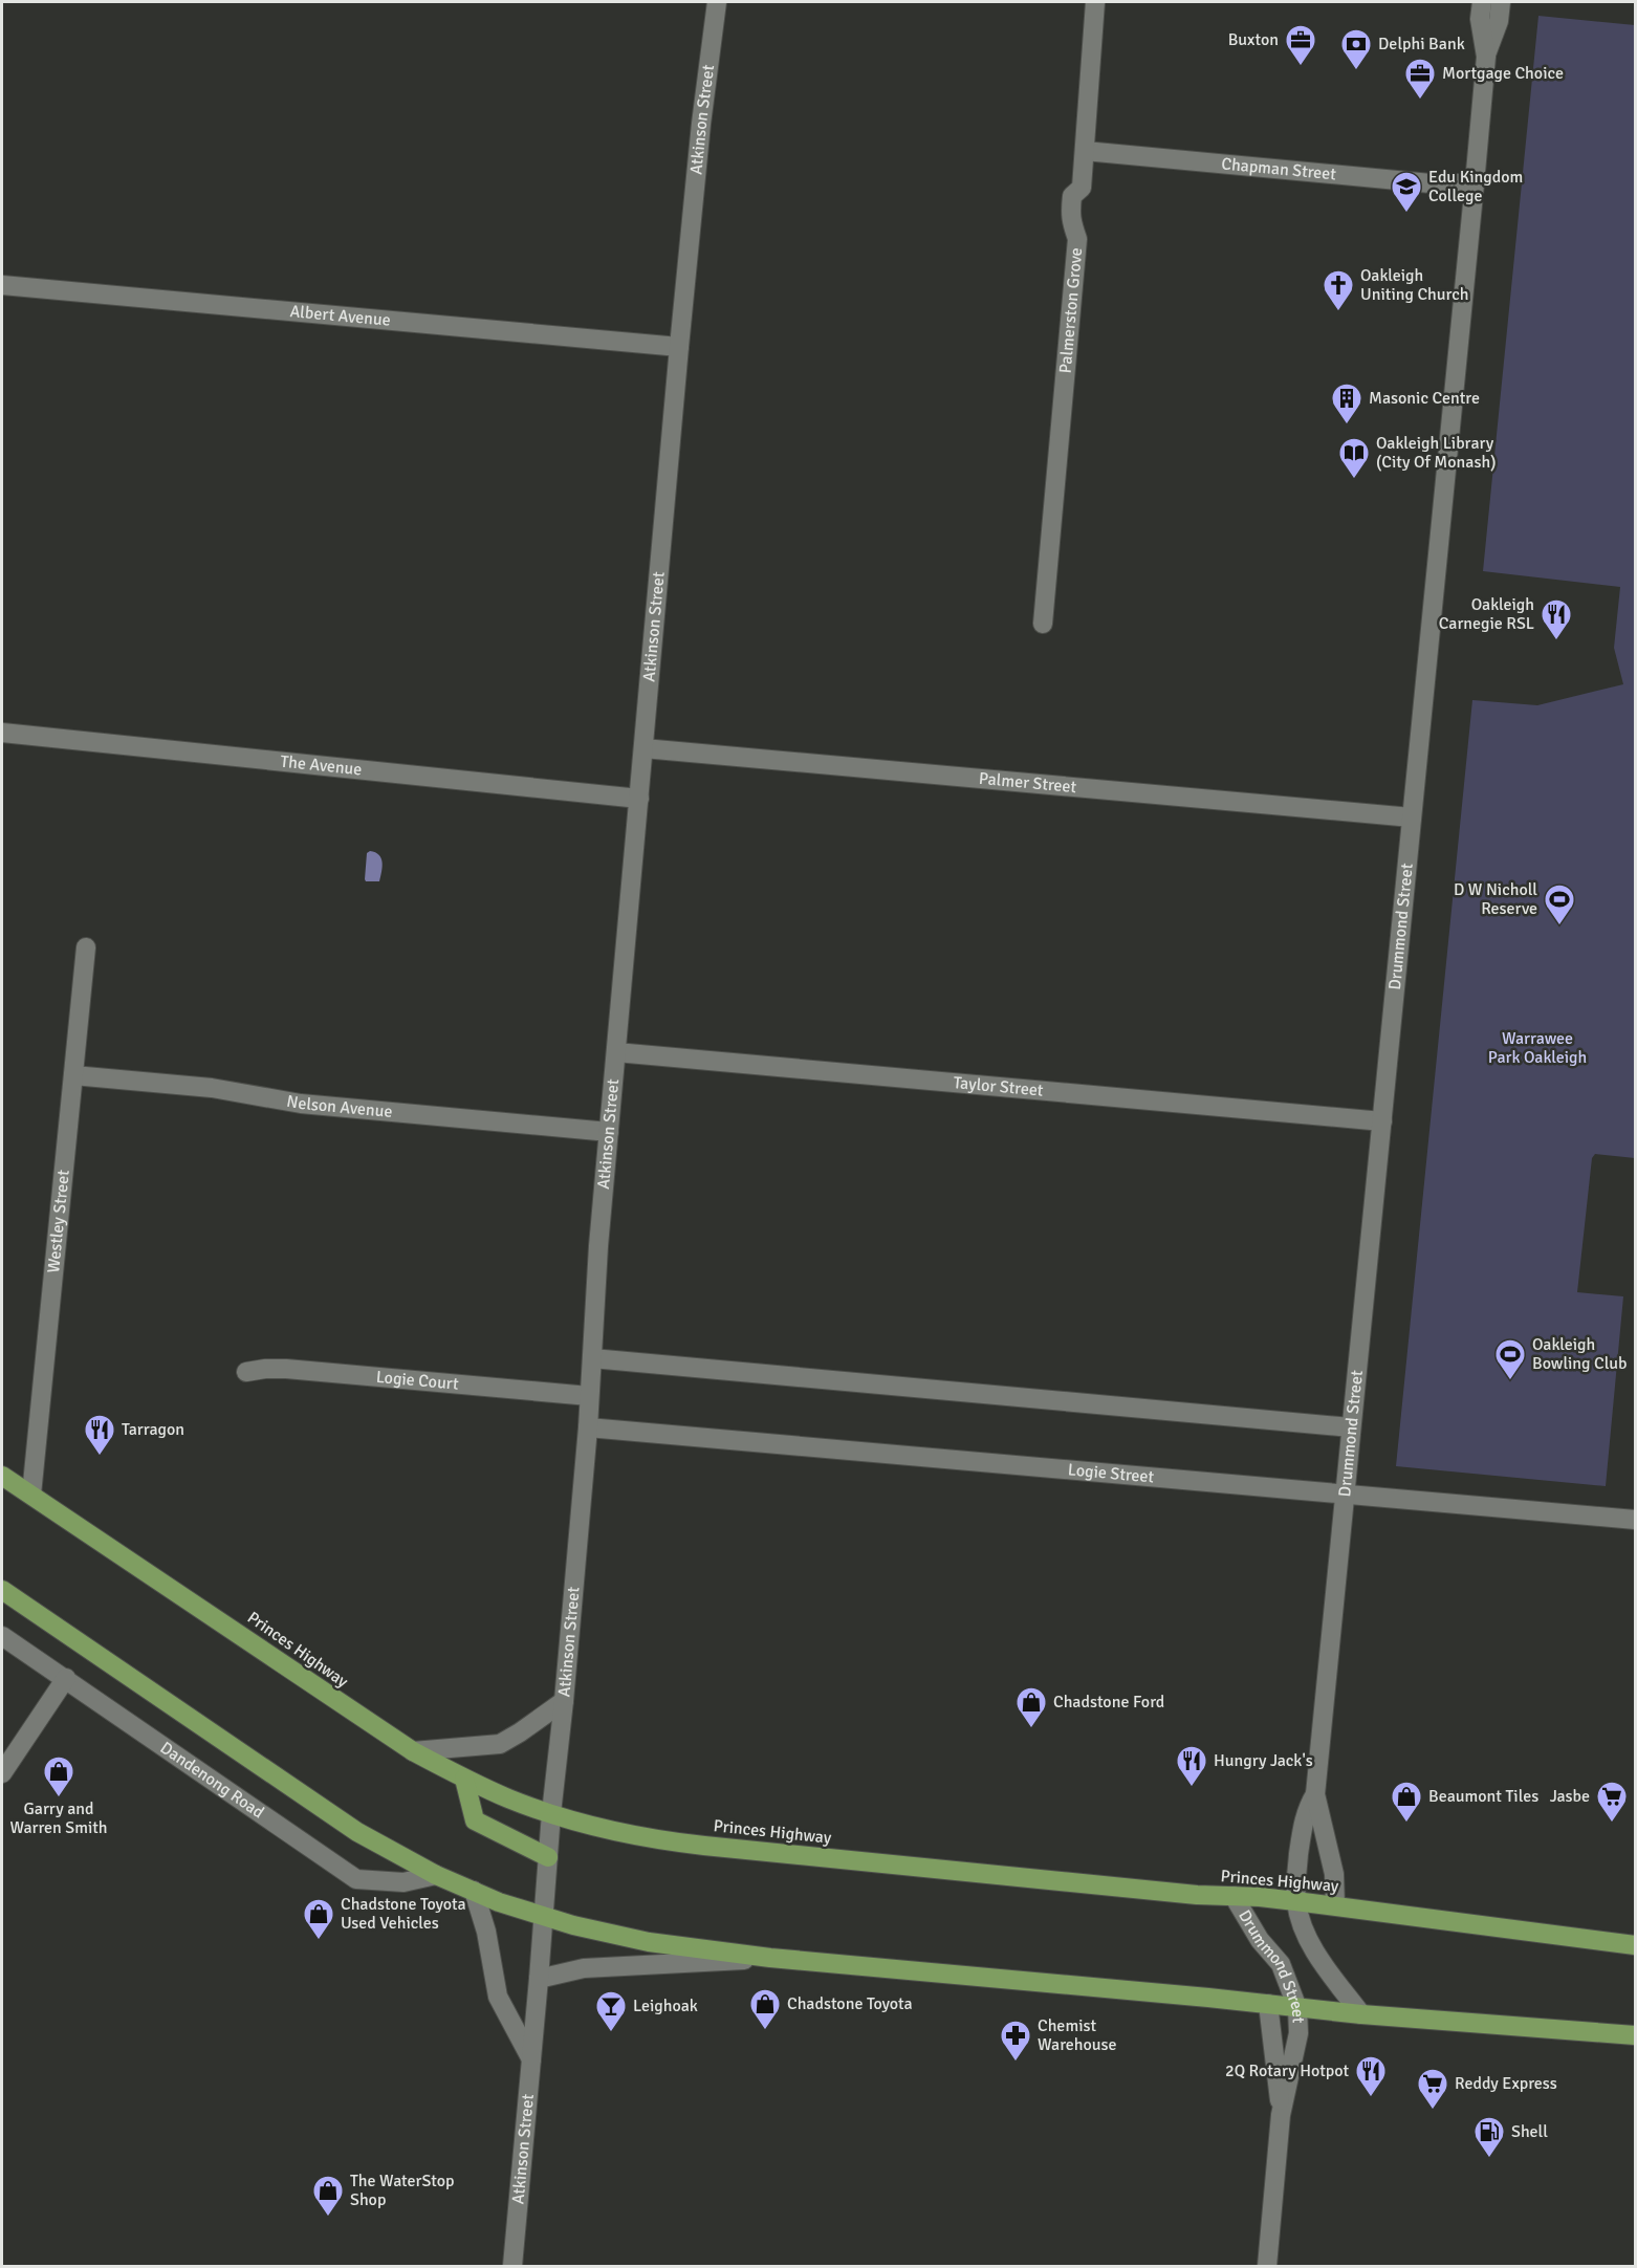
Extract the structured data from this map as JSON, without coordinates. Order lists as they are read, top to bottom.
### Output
{
  "streets": {
    "highway": ["Princes Highway"],
    "street": [
      "Atkinson Street",
      "Chapman Street",
      "Palmerston Grove",
      "Albert Avenue",
      "The Avenue",
      "Palmer Street",
      "Drummond Street",
      "Taylor Street",
      "Nelson Avenue",
      "Westley Street",
      "Logie Court",
      "Logie Street",
      "Dandenong Road"
    ]
  },
  "crossings": [
    ["Atkinson Street", "Albert Avenue"],
    ["Atkinson Street", "The Avenue"],
    ["Atkinson Street", "Palmer Street"],
    ["Atkinson Street", "Taylor Street"],
    ["Atkinson Street", "Nelson Avenue"],
    ["Atkinson Street", "Logie Court"],
    ["Atkinson Street", "Logie Street"],
    ["Atkinson Street", "Princes Highway"],
    ["Chapman Street", "Palmerston Grove"],
    ["Chapman Street", "Drummond Street"],
    ["Palmer Street", "Drummond Street"],
    ["Drummond Street", "Taylor Street"],
    ["Drummond Street", "Logie Street"],
    ["Drummond Street", "Princes Highway"],
    ["Nelson Avenue", "Westley Street"],
    ["Westley Street", "Princes Highway"]
  ],
  "parks": ["Warrawee Park Oakleigh"],
  "places": {
    "office": ["Buxton", "Mortgage Choice"],
    "bank": ["Delphi Bank"],
    "school or university": ["Edu Kingdom College"],
    "church": ["Oakleigh Uniting Church"],
    "building": ["Masonic Centre"],
    "library": ["Oakleigh Library (City Of Monash)"],
    "restaurant": [
      "Oakleigh Carnegie RSL",
      "Tarragon",
      "Hungry Jack's",
      "2Q Rotary Hotpot"
    ],
    "sports": ["D W Nicholl Reserve", "Oakleigh Bowling Club"],
    "shop": [
      "Chadstone Ford",
      "Garry and Warren Smith",
      "Beaumont Tiles",
      "Chadstone Toyota Used Vehicles",
      "Chadstone Toyota",
      "The WaterStop Shop"
    ],
    "supermarket": ["Jasbe", "Reddy Express"],
    "bar": ["Leighoak"],
    "pharmacy": ["Chemist Warehouse"],
    "fuel station": ["Shell"]
  }
}
